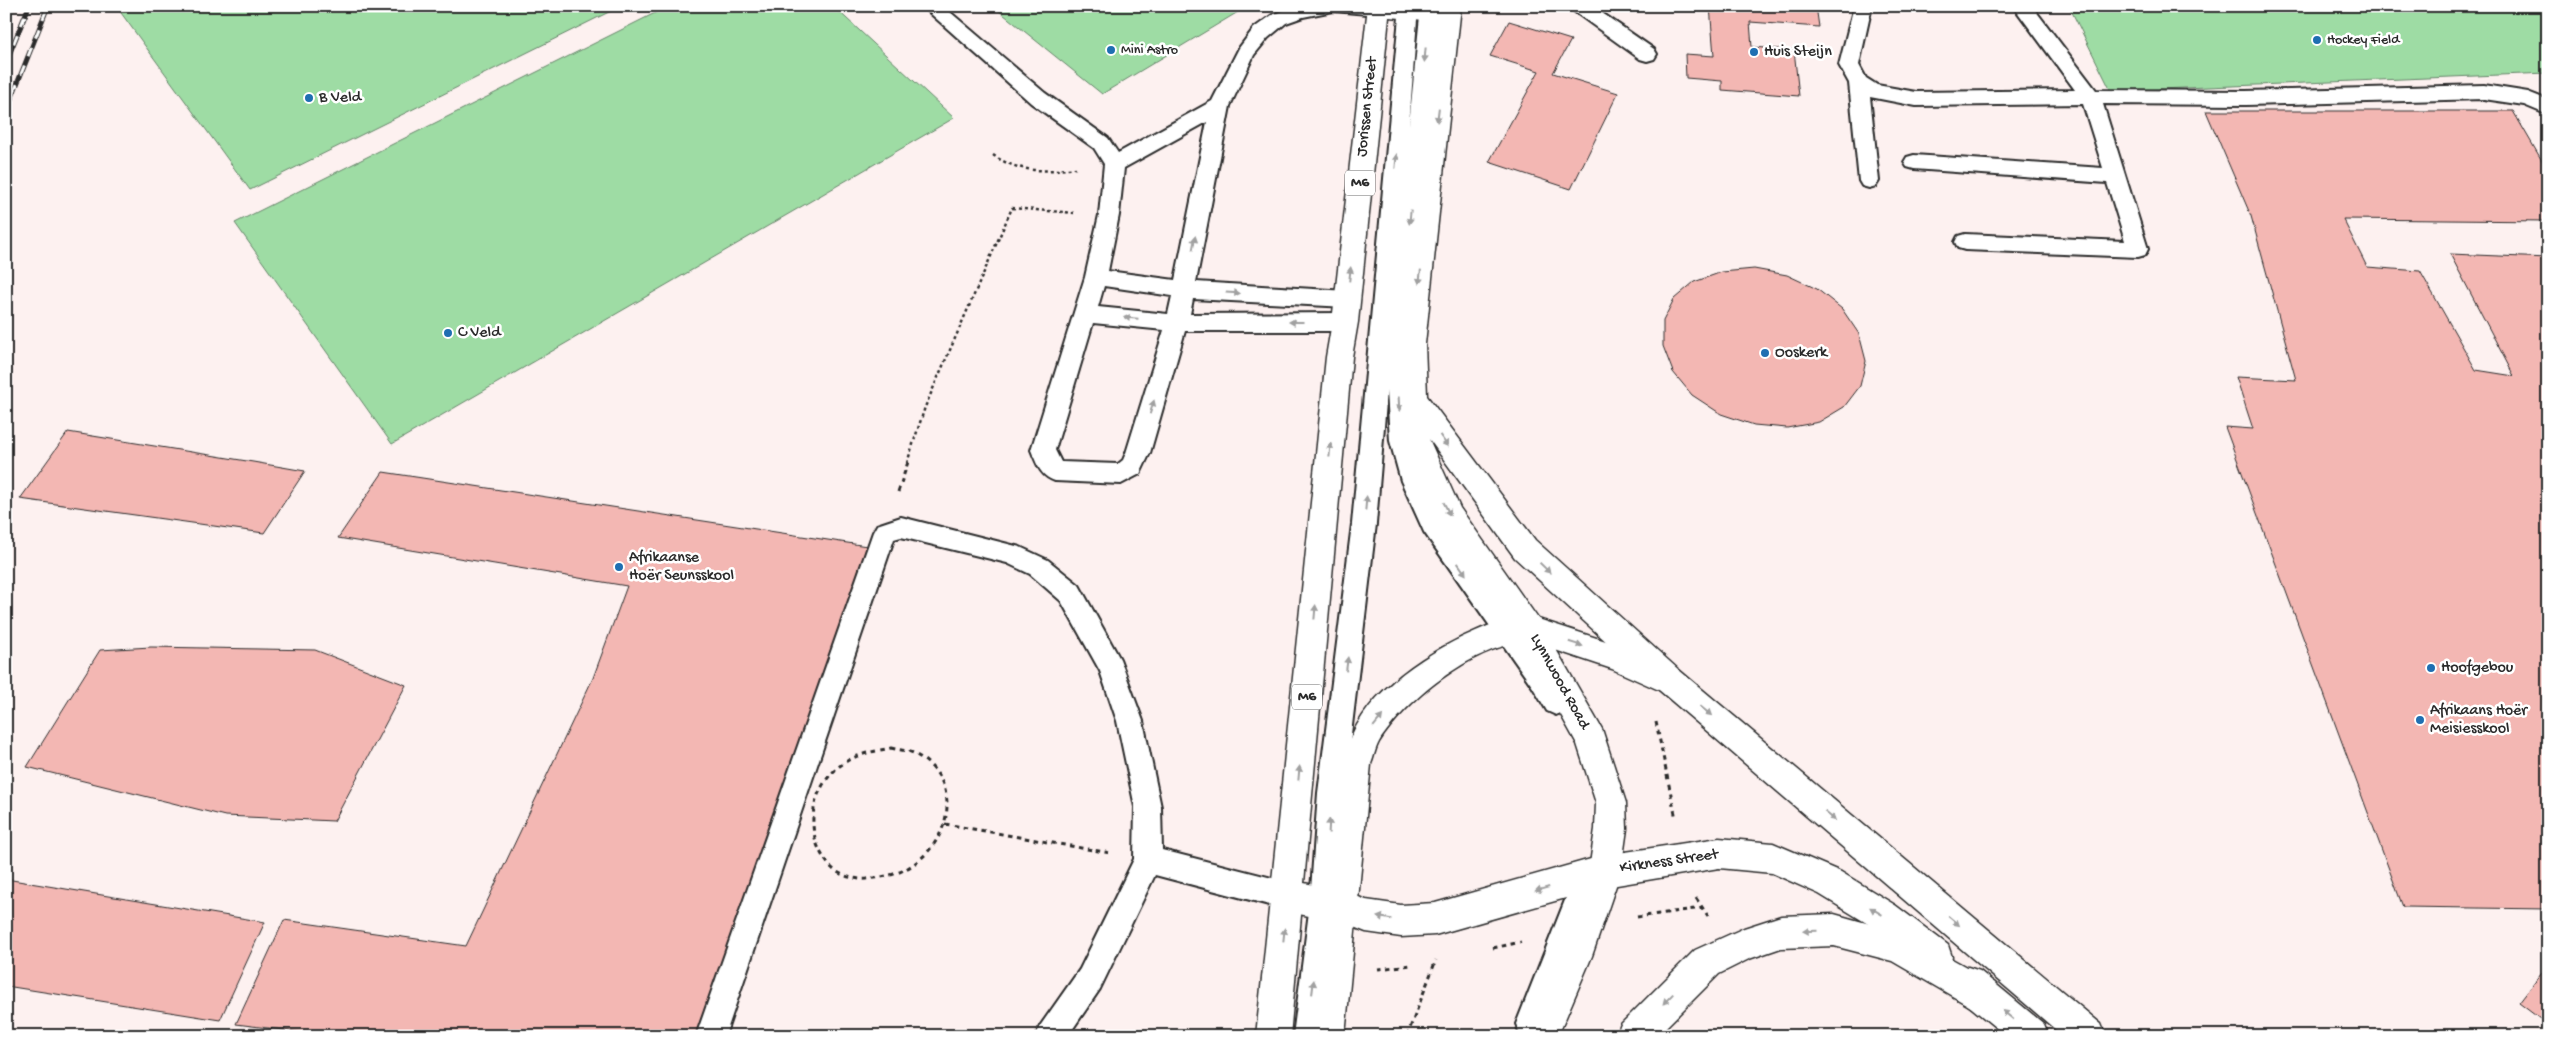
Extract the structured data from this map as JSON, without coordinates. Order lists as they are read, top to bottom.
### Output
{
  "streets": {
    "main road": [
      "Jorissen Street",
      "M6",
      "Lynnwood Road",
      "Kirkness Street"
    ]
  },
  "crossings": [
    ["Jorissen Street", "M6"],
    ["Jorissen Street", "Lynnwood Road"],
    ["Jorissen Street", "Kirkness Street"],
    ["M6", "Kirkness Street"],
    ["Lynnwood Road", "Kirkness Street"]
  ],
  "one_way": ["Jorissen Street", "Kirkness Street"],
  "places": [
    "Hockey Field",
    "Mini Astro",
    "Huis Steijn",
    "B Veld",
    "C Veld",
    "Ooskerk",
    "Afrikaanse Hoër Seunsskool",
    "Hoofgebou",
    "Afrikaans Hoër Meisiesskool"
  ]
}
